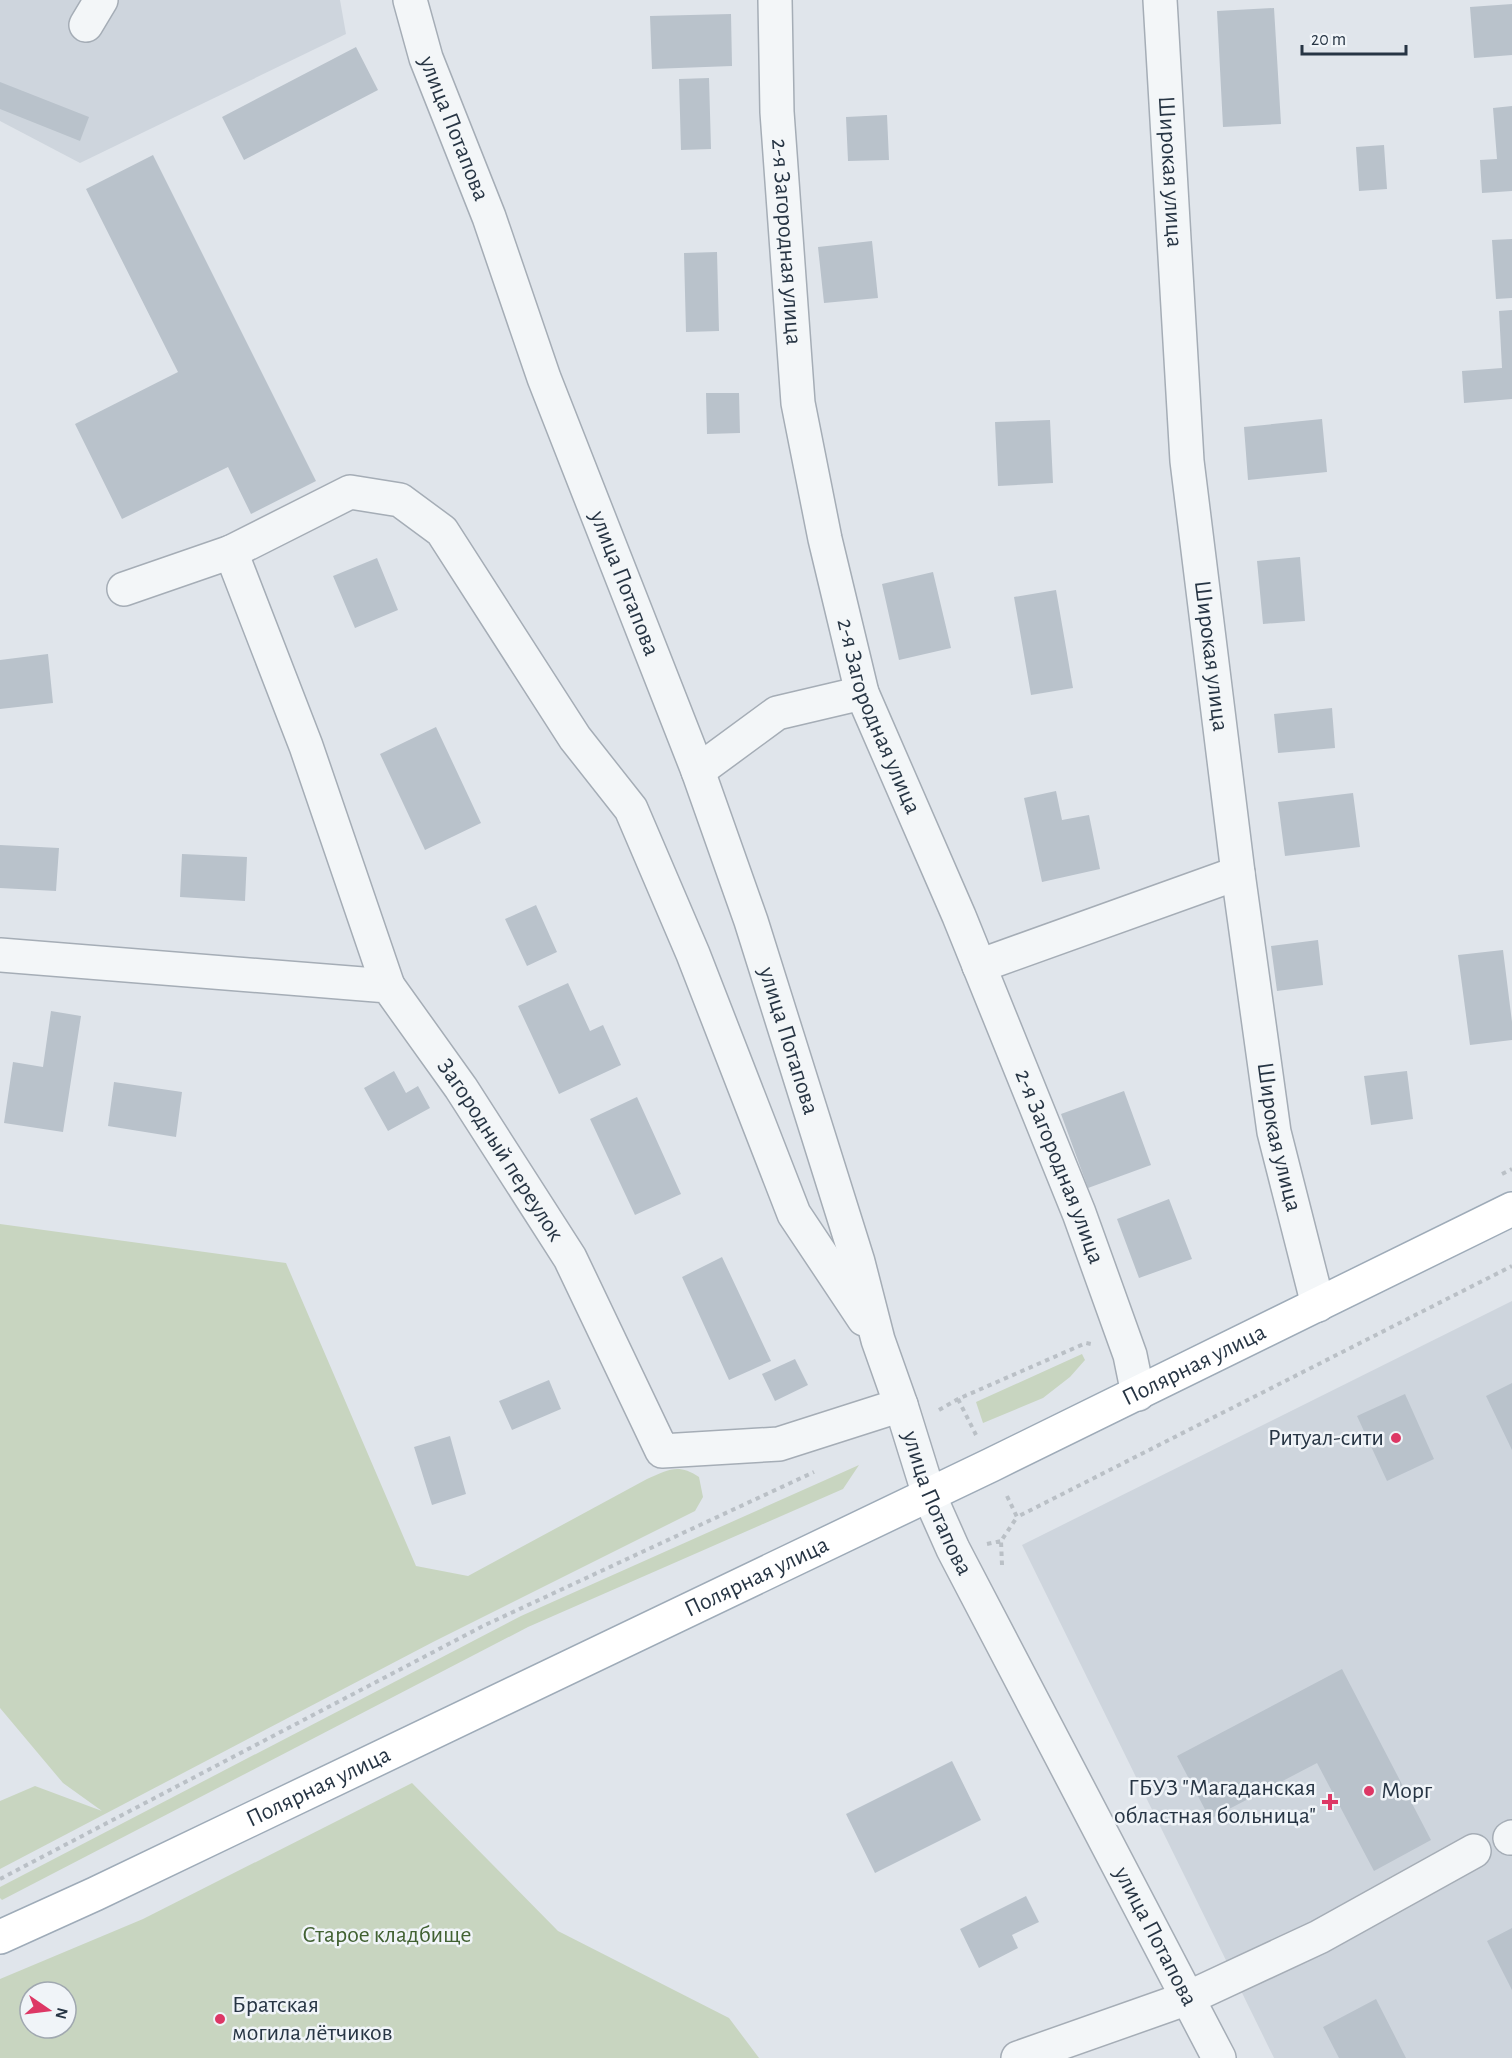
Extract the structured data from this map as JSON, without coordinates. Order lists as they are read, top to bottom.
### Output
{
  "streets": {
    "main road": ["Полярная улица"],
    "street": [
      "улица Потапова",
      "Широкая улица",
      "2-я Загородная улица",
      "Загородный переулок"
    ]
  },
  "crossings": [
    ["улица Потапова", "Загородный переулок"],
    ["улица Потапова", "Полярная улица"],
    ["Широкая улица", "Полярная улица"],
    ["2-я Загородная улица", "Полярная улица"]
  ],
  "parks": ["Старое кладбище"],
  "places": {
    "other": ["Ритуал-сити", "Морг", "Братская могила лётчиков"],
    "health": ["ГБУЗ \"Магаданская областная больница\""]
  },
  "scale_bar": "20 m",
  "north": "right"
}
